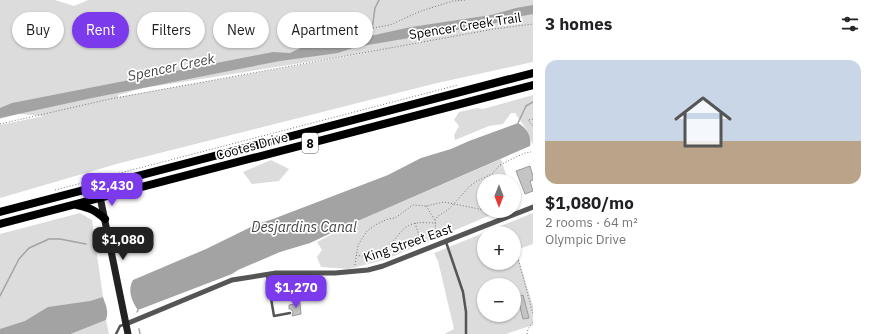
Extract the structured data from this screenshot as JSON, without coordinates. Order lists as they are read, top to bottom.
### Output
{
  "streets": {
    "main road": ["8", "Cootes Drive"],
    "street": ["King Street East"],
    "path": ["Spencer Creek Trail"]
  },
  "water": ["Spencer Creek", "Desjardins Canal"],
  "north": "bottom",
  "page": {
    "heading": "3 homes",
    "chip": [
      "Buy",
      "Rent",
      "Filters",
      "New",
      "Apartment"
    ],
    "list": [
      {
        "name": "$1,080/mo",
        "note": "2 rooms · 64 m² · Olympic Drive"
      }
    ],
    "price": ["$2,430", "$1,080", "$1,270"],
    "map_buttons": ["+", "−"]
  }
}
